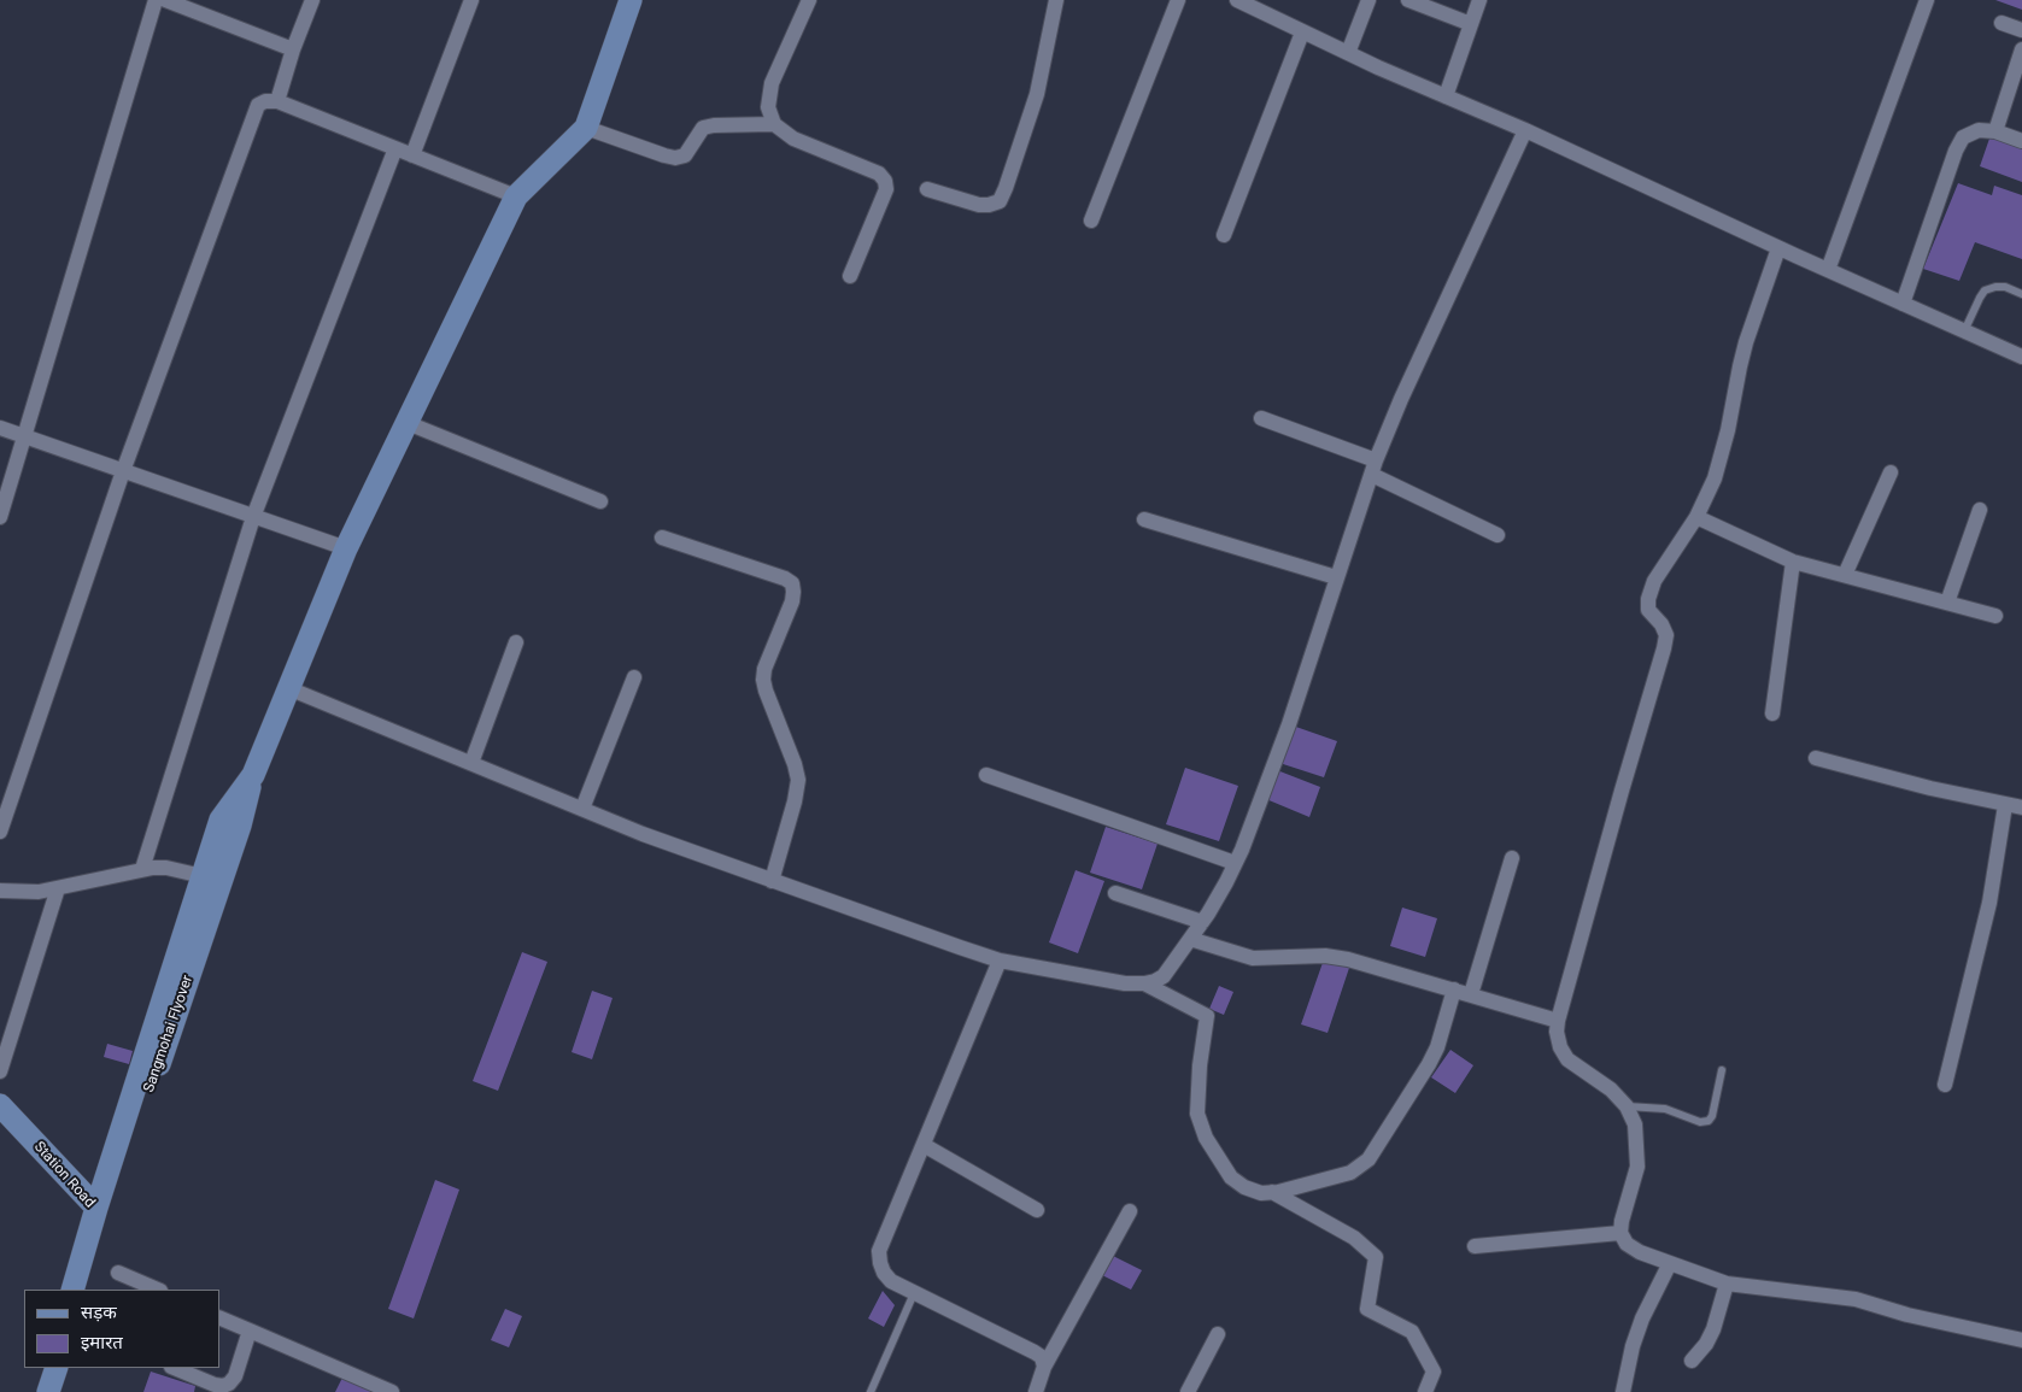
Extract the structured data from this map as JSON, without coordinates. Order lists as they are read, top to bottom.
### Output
{
  "streets": {
    "main road": ["Sangmohai Flyover", "Station Road"]
  },
  "crossings": [
    ["Sangmohai Flyover", "Station Road"]
  ],
  "legend": ["सड़क", "इमारत"]
}
